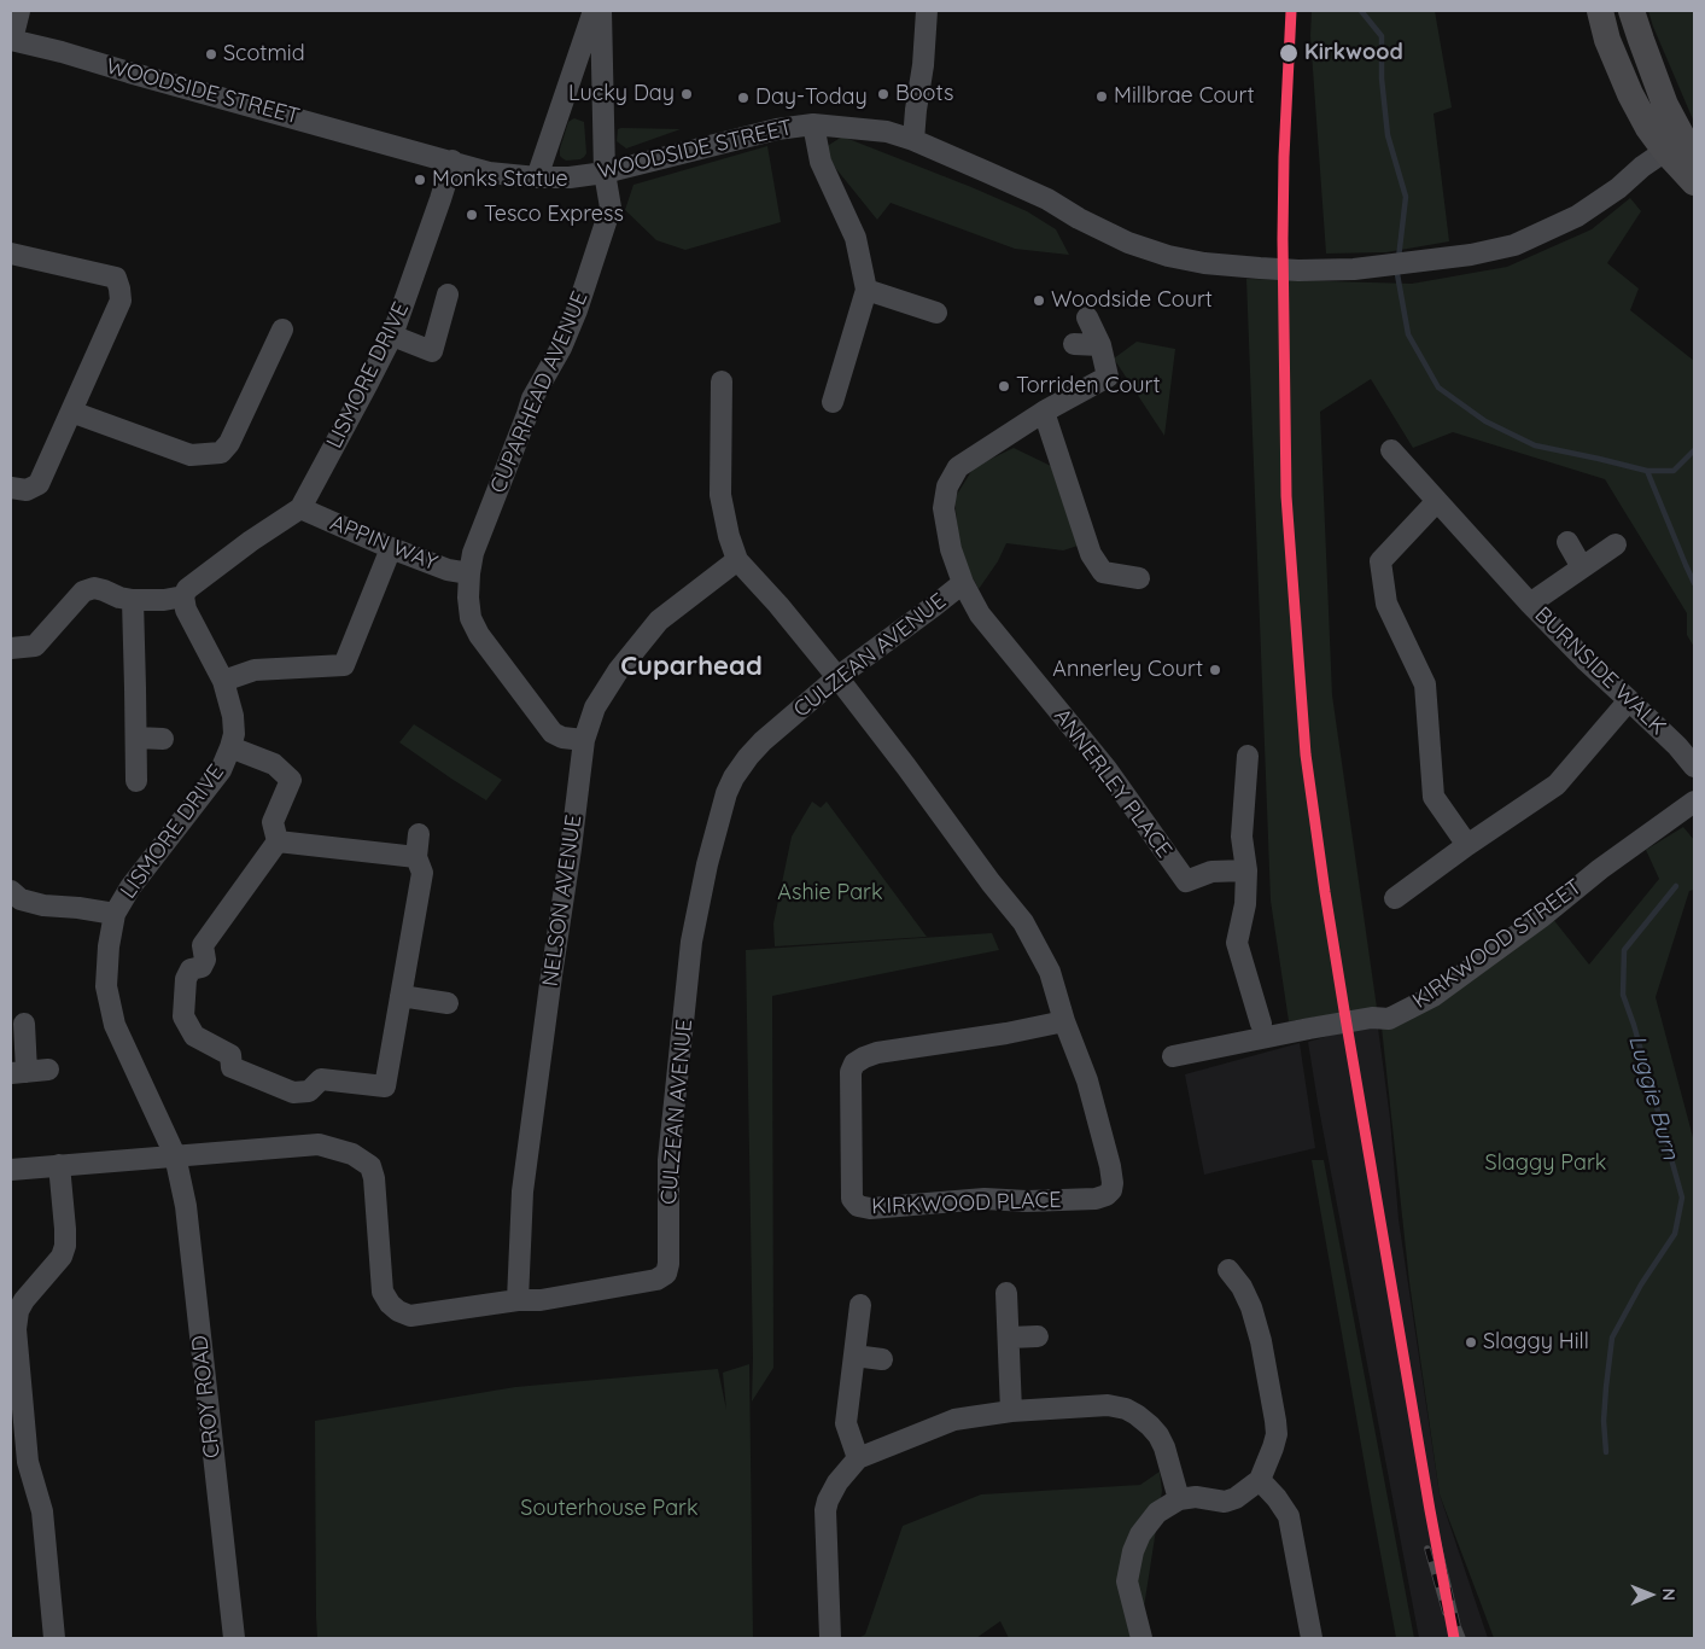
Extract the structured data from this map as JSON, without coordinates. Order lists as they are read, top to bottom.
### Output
{
  "streets": {
    "street": [
      "WOODSIDE STREET",
      "LISMORE DRIVE",
      "CUPARHEAD AVENUE",
      "APPIN WAY",
      "CULZEAN AVENUE",
      "BURNSIDE WALK",
      "ANNERLEY PLACE",
      "NELSON AVENUE",
      "KIRKWOOD STREET",
      "KIRKWOOD PLACE",
      "CROY ROAD"
    ]
  },
  "crossings": [
    ["WOODSIDE STREET", "LISMORE DRIVE"],
    ["WOODSIDE STREET", "CUPARHEAD AVENUE"],
    ["LISMORE DRIVE", "APPIN WAY"],
    ["LISMORE DRIVE", "CULZEAN AVENUE"],
    ["LISMORE DRIVE", "CROY ROAD"],
    ["CUPARHEAD AVENUE", "APPIN WAY"],
    ["CUPARHEAD AVENUE", "NELSON AVENUE"],
    ["CULZEAN AVENUE", "ANNERLEY PLACE"],
    ["CULZEAN AVENUE", "NELSON AVENUE"],
    ["CULZEAN AVENUE", "KIRKWOOD PLACE"],
    ["CULZEAN AVENUE", "CROY ROAD"],
    ["NELSON AVENUE", "KIRKWOOD PLACE"]
  ],
  "districts": ["Cuparhead"],
  "water": ["Luggie Burn"],
  "parks": ["Ashie Park", "Slaggy Park", "Souterhouse Park"],
  "places": [
    "Kirkwood",
    "Scotmid",
    "Lucky Day",
    "Boots",
    "Millbrae Court",
    "Day-Today",
    "Monks Statue",
    "Tesco Express",
    "Woodside Court",
    "Torriden Court",
    "Annerley Court",
    "Slaggy Hill"
  ],
  "north": "right"
}
